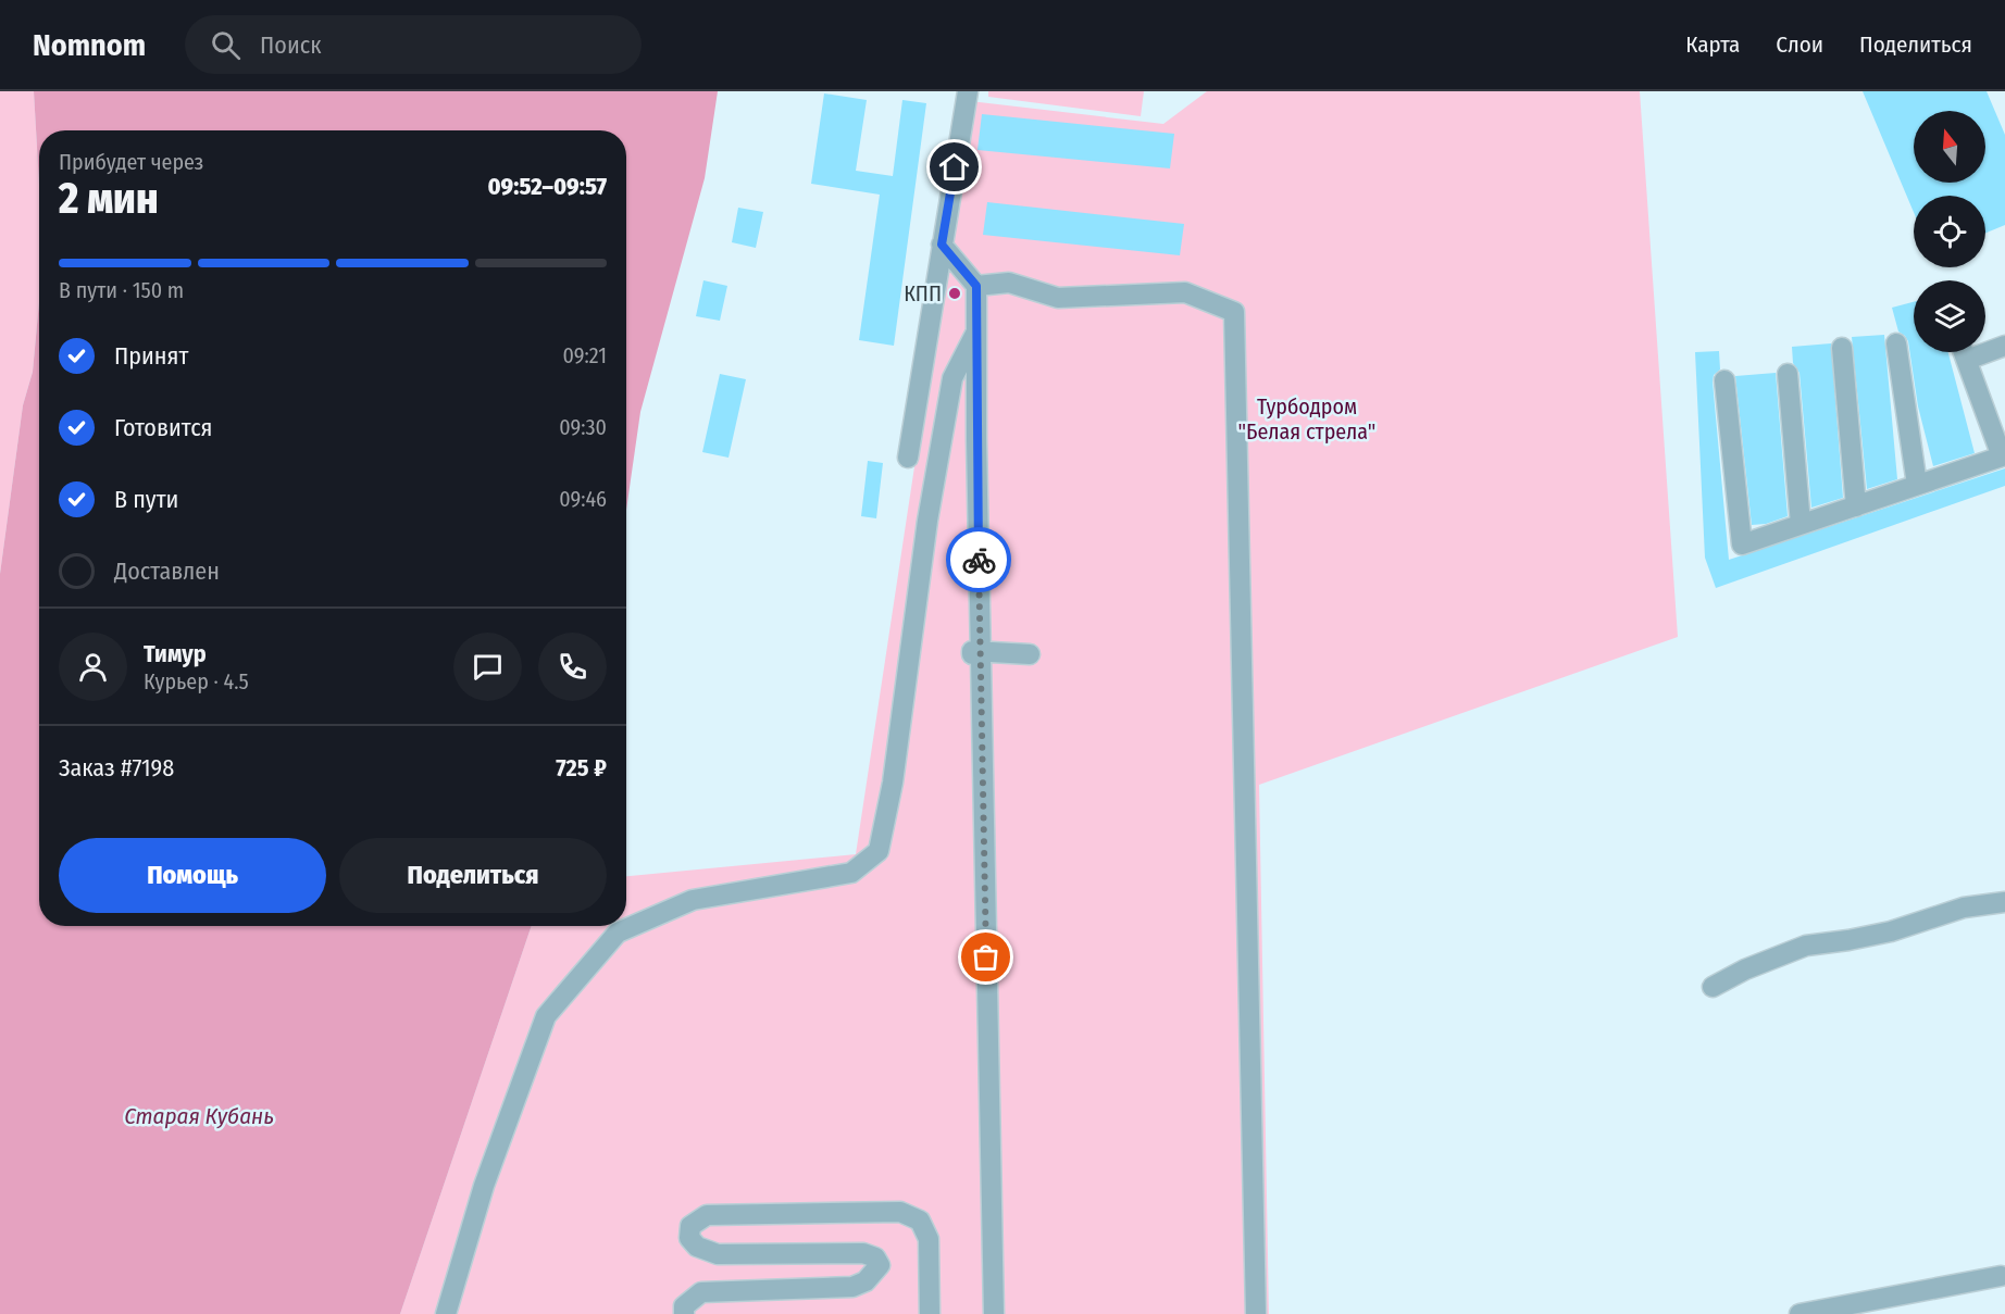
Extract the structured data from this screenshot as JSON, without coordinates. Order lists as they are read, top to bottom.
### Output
{
  "water": ["Старая Кубань"],
  "parks": ["Турбодром \"Белая стрела\""],
  "places": ["КПП"],
  "north": "top",
  "page": {
    "header": "Nomnom",
    "search": "Поиск",
    "nav": ["Карта", "Слои", "Поделиться"],
    "heading": ["2 мин", "Прибудет через", "09:52–09:57"],
    "panel": [
      "Тимур",
      "Курьер · 4.5",
      "Заказ #7198",
      "725 ₽"
    ],
    "bar": "В пути · 150 m",
    "list": [
      ["Принят", "09:21"],
      ["Готовится", "09:30"],
      ["В пути", "09:46"],
      "Доставлен"
    ],
    "buttons": ["Помощь", "Поделиться"]
  }
}
